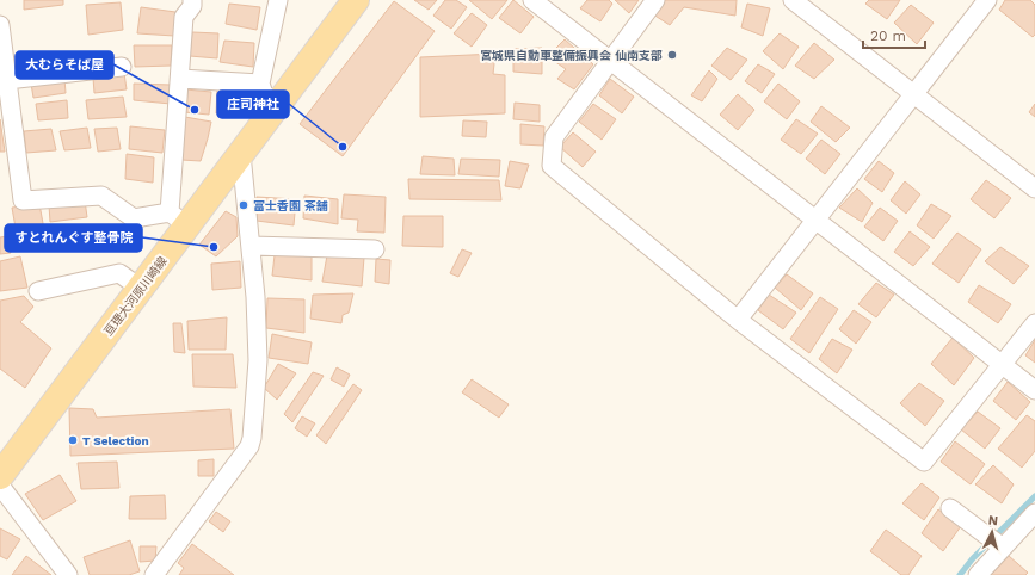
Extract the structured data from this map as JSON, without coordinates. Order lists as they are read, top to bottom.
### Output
{
  "streets": {
    "main road": ["亘理大河原川崎線"]
  },
  "places": [
    "宮城県自動車整備振興会 仙南支部",
    "大むらそば屋",
    "庄司神社",
    "富士香園 茶舗",
    "すとれんぐす整骨院",
    "T Selection"
  ],
  "scale_bar": "20 m",
  "north": "top"
}
